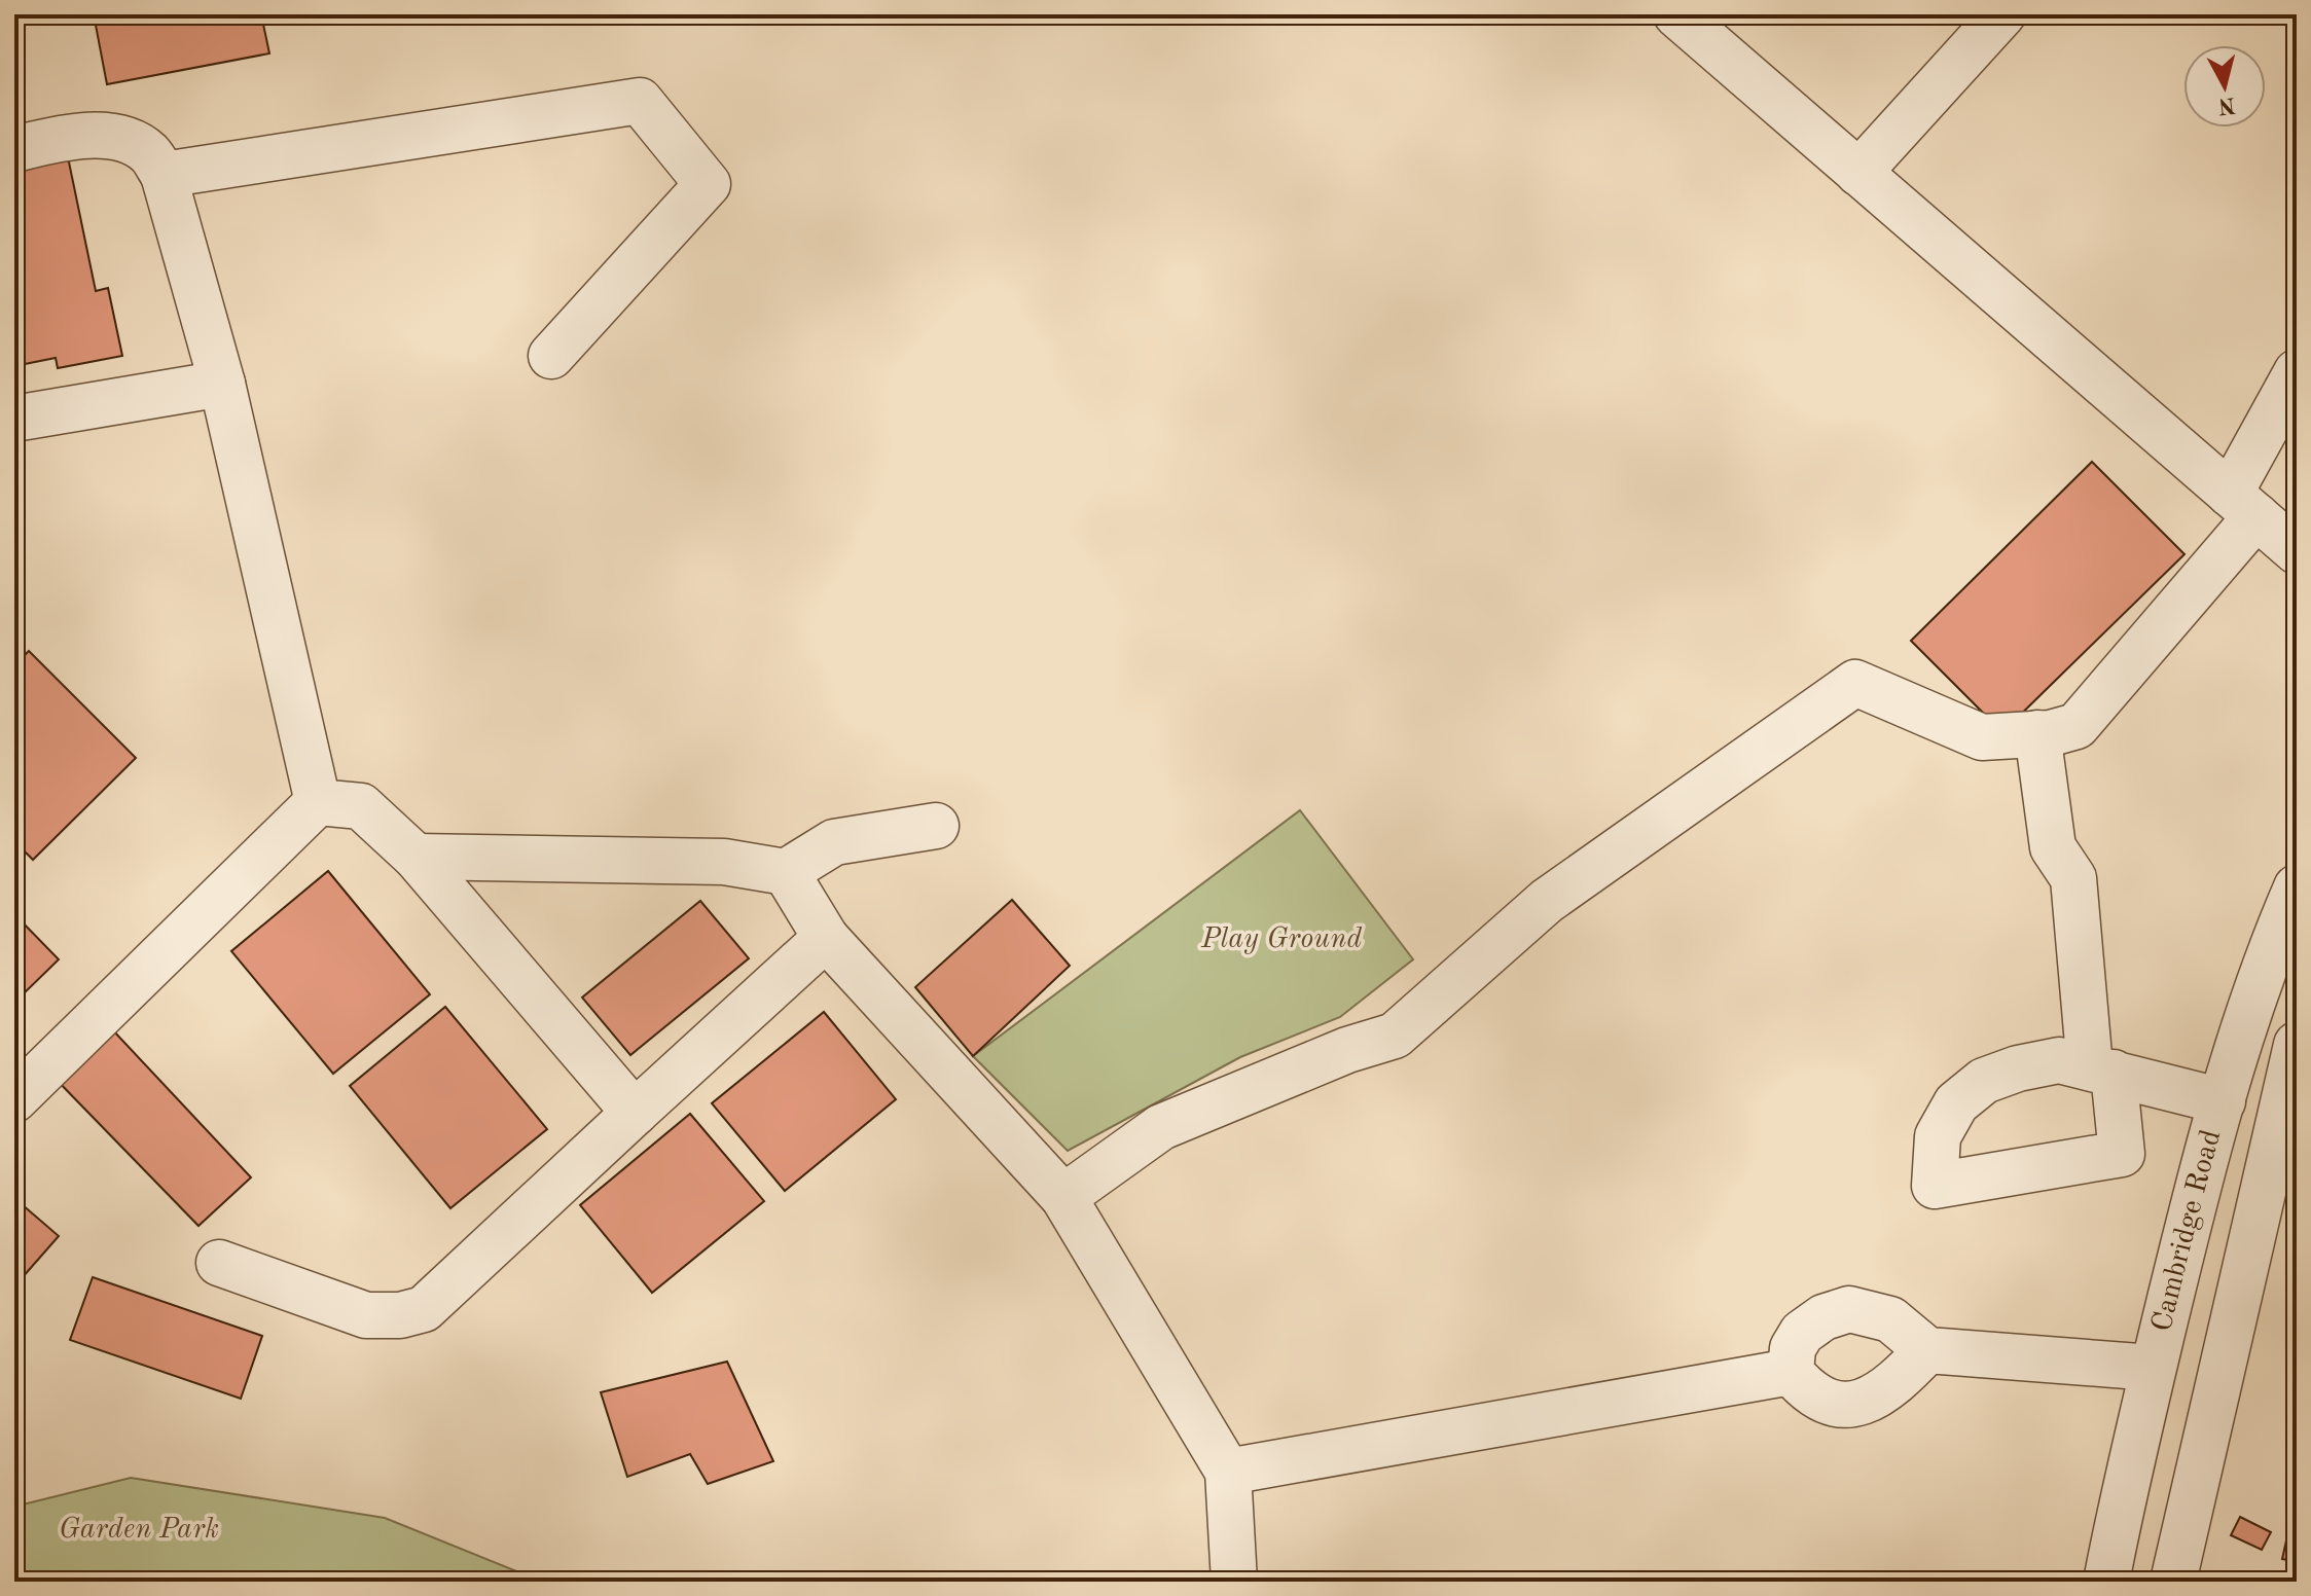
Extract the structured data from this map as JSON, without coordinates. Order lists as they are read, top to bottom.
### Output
{
  "streets": {
    "street": ["Cambridge Road"]
  },
  "parks": ["Play Ground", "Garden Park"],
  "north": "bottom"
}
